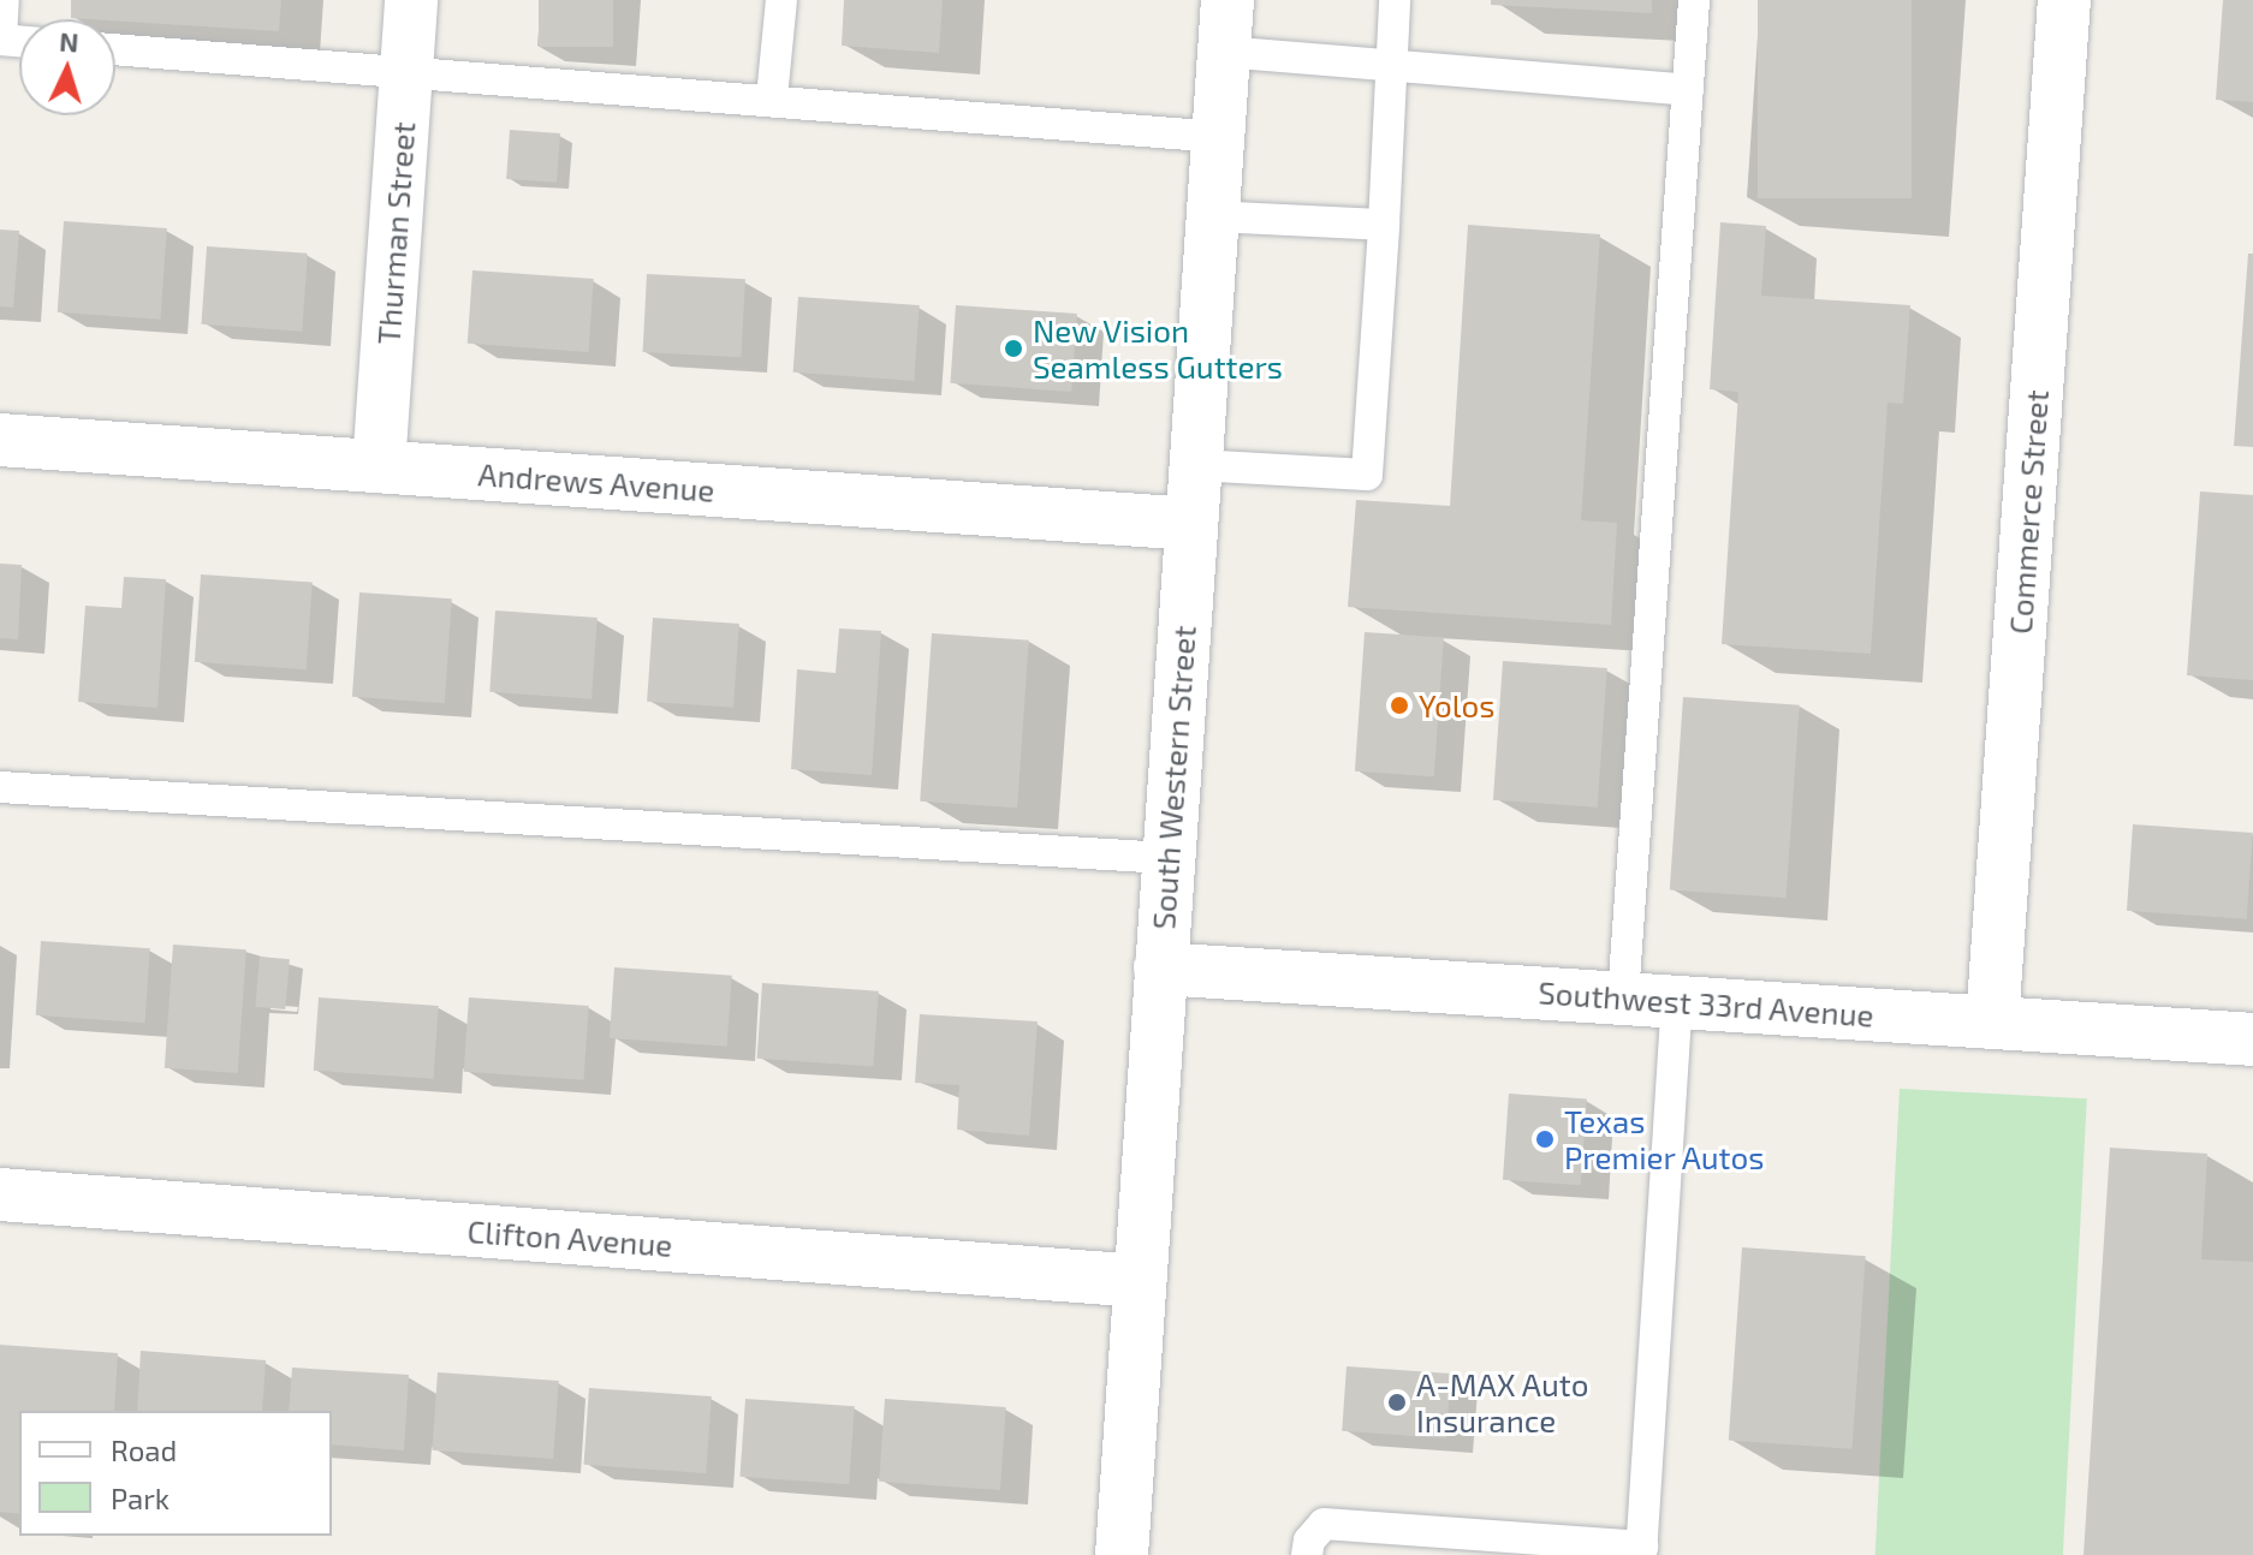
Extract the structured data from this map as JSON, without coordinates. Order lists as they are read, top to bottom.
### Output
{
  "streets": {
    "street": [
      "Thurman Street",
      "Andrews Avenue",
      "Commerce Street",
      "South Western Street",
      "Southwest 33rd Avenue",
      "Clifton Avenue"
    ]
  },
  "crossings": [
    ["Thurman Street", "Andrews Avenue"],
    ["Andrews Avenue", "South Western Street"],
    ["Commerce Street", "Southwest 33rd Avenue"],
    ["South Western Street", "Southwest 33rd Avenue"],
    ["South Western Street", "Clifton Avenue"]
  ],
  "places": [
    "New Vision Seamless Gutters",
    "Yolos",
    "Texas Premier Autos",
    "A-MAX Auto Insurance"
  ],
  "legend": ["Road", "Park"],
  "north": "top"
}
